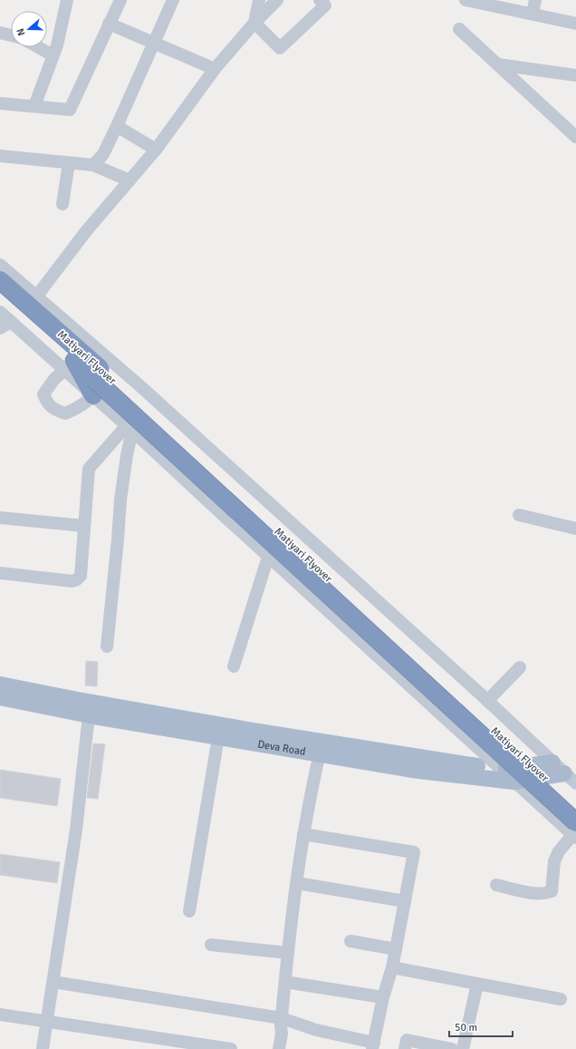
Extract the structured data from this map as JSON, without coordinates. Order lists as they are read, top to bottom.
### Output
{
  "streets": {
    "highway": ["Matiyari Flyover"],
    "main road": ["Deva Road"]
  },
  "scale_bar": "50 m",
  "north": "left"
}
